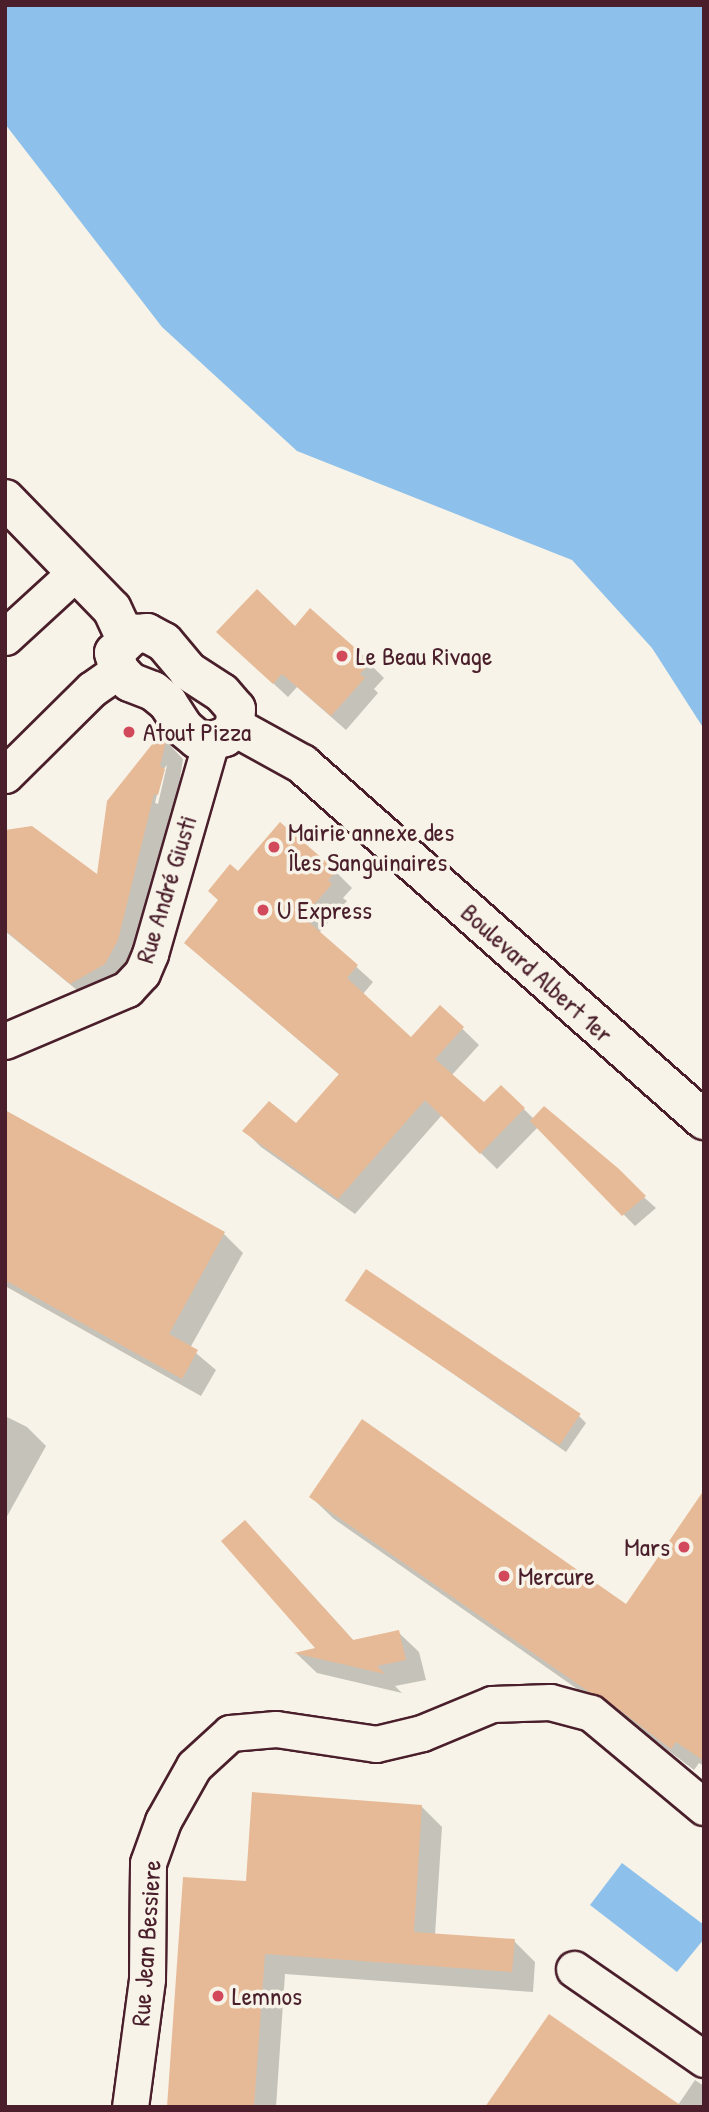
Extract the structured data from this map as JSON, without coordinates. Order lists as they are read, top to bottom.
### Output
{
  "streets": {
    "main road": ["Boulevard Albert 1er"],
    "street": ["Rue André Giusti", "Rue Jean Bessiere"]
  },
  "crossings": [
    ["Rue André Giusti", "Boulevard Albert 1er"]
  ],
  "places": [
    "Le Beau Rivage",
    "Atout Pizza",
    "Mairie annexe des Îles Sanguinaires",
    "U Express",
    "Mars",
    "Mercure",
    "Lemnos"
  ]
}
